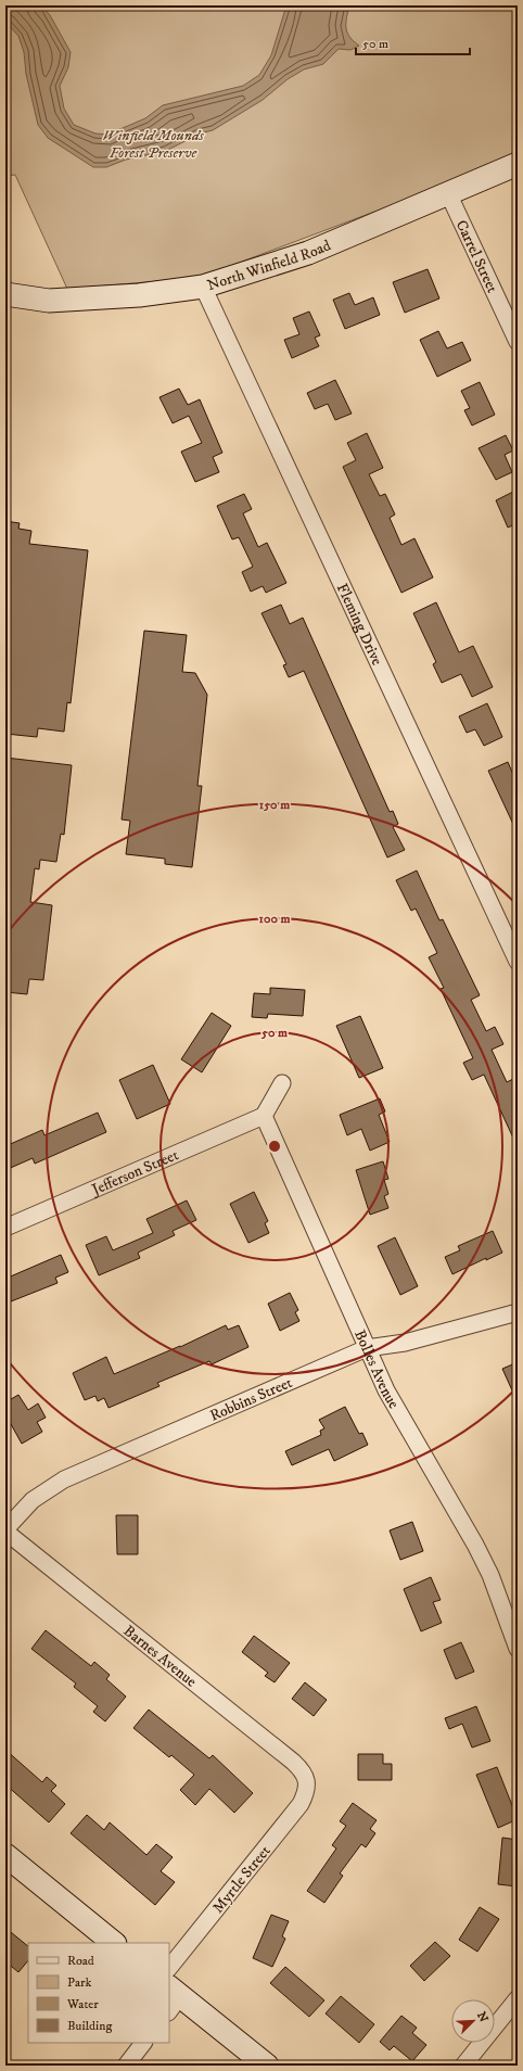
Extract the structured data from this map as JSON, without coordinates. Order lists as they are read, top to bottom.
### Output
{
  "streets": {
    "street": [
      "Carrel Street",
      "North Winfield Road",
      "Fleming Drive",
      "Jefferson Street",
      "Bolles Avenue",
      "Robbins Street",
      "Barnes Avenue",
      "Myrtle Street"
    ]
  },
  "crossings": [
    ["Carrel Street", "North Winfield Road"],
    ["North Winfield Road", "Fleming Drive"],
    ["Jefferson Street", "Bolles Avenue"],
    ["Bolles Avenue", "Robbins Street"],
    ["Robbins Street", "Barnes Avenue"],
    ["Barnes Avenue", "Myrtle Street"]
  ],
  "parks": ["Winfield Mounds Forest Preserve"],
  "legend": [
    "Road",
    "Park",
    "Water",
    "Building"
  ],
  "scale_bar": "50 m",
  "north": "top right",
  "rings": ["150 m", "100 m", "50 m"]
}
